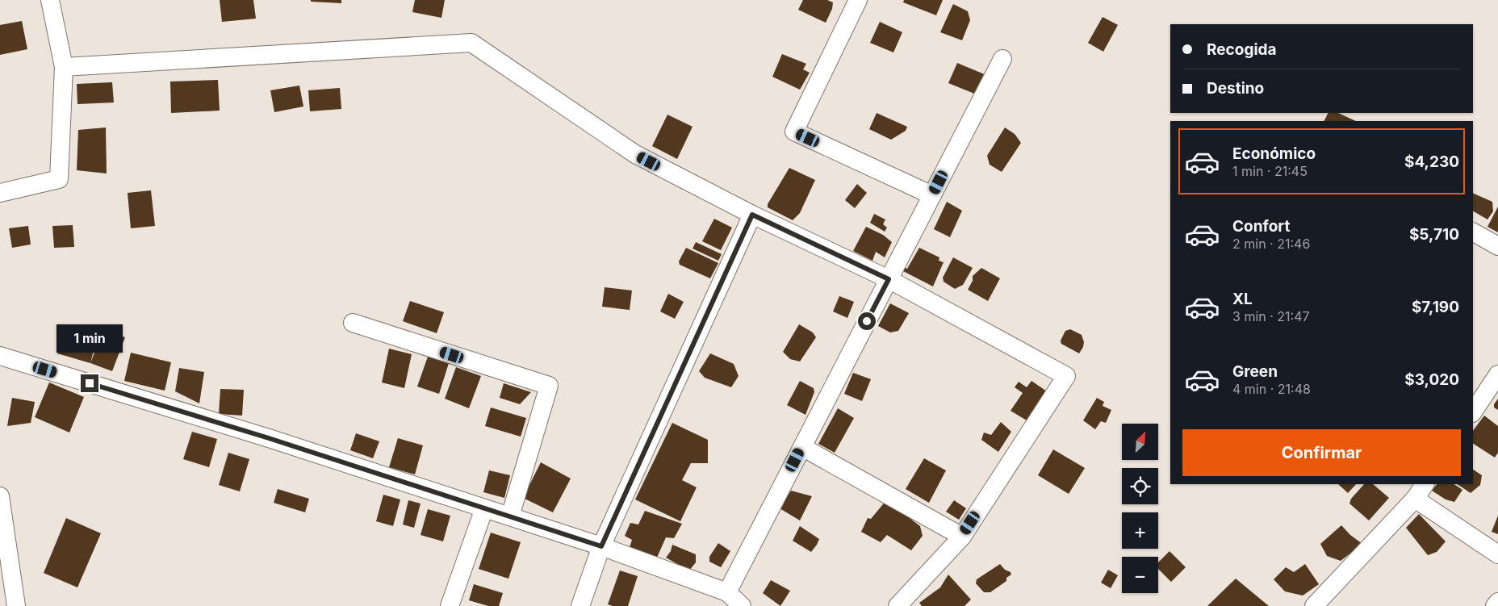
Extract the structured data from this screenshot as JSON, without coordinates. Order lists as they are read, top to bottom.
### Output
{
  "north": "top right",
  "page": {
    "banner": ["Recogida", "Destino"],
    "list": [
      {
        "name": "Económico",
        "note": "1 min · 21:45",
        "value": "$4,230"
      },
      {
        "name": "Confort",
        "note": "2 min · 21:46",
        "value": "$5,710"
      },
      {
        "name": "XL",
        "note": "3 min · 21:47",
        "value": "$7,190"
      },
      {
        "name": "Green",
        "note": "4 min · 21:48",
        "value": "$3,020"
      }
    ],
    "bubble": "1 min",
    "buttons": "Confirmar",
    "map_buttons": ["+", "−"]
  }
}
